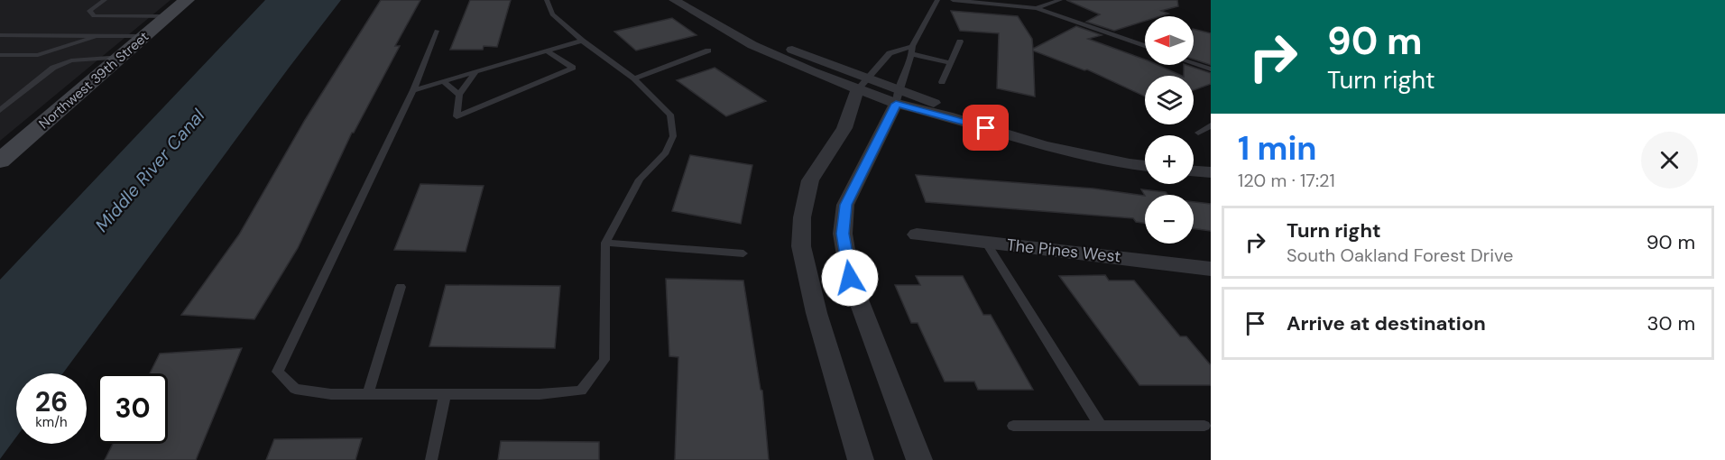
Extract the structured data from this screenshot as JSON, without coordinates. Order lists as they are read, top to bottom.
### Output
{
  "streets": {
    "street": ["Northwest 39th Street", "The Pines West"]
  },
  "water": ["Middle River Canal"],
  "north": "left",
  "page": {
    "turn": ["90 m", "Turn right"],
    "map_buttons": ["+", "−"],
    "heading": ["1 min", "120 m · 17:21"],
    "list": [
      {
        "name": "Turn right",
        "note": "South Oakland Forest Drive",
        "value": "90 m"
      },
      {
        "name": "Arrive at destination",
        "value": "30 m"
      }
    ],
    "speed": "26 km/h",
    "limit": "30"
  }
}
